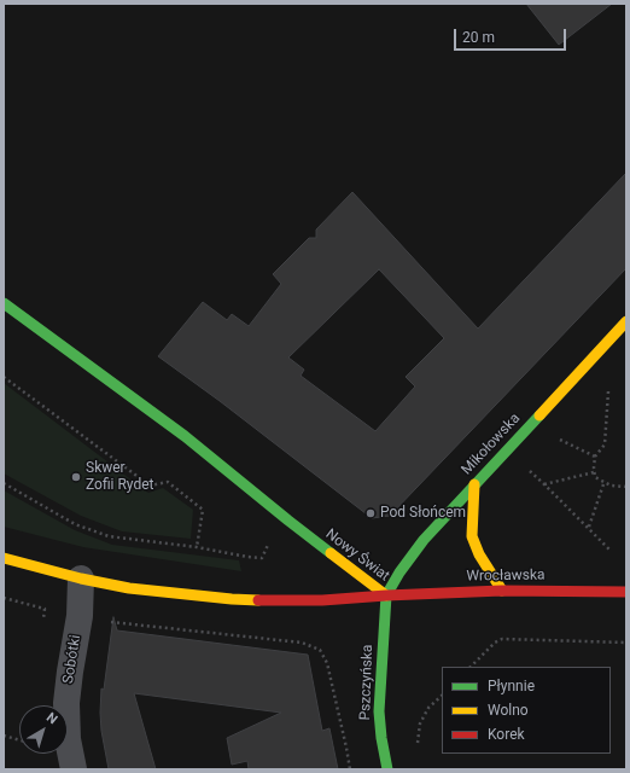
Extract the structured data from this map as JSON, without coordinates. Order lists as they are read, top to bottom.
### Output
{
  "streets": {
    "main road": [
      "Mikołowska",
      "Nowy Świat",
      "Wrocławska",
      "Pszczyńska"
    ],
    "street": ["Sobótki"]
  },
  "crossings": [
    ["Mikołowska", "Nowy Świat"],
    ["Mikołowska", "Wrocławska"],
    ["Mikołowska", "Pszczyńska"],
    ["Nowy Świat", "Wrocławska"],
    ["Nowy Świat", "Sobótki"],
    ["Nowy Świat", "Pszczyńska"],
    ["Wrocławska", "Pszczyńska"]
  ],
  "places": ["Skwer Zofii Rydet", "Pod Słońcem"],
  "legend": ["Płynnie", "Wolno", "Korek"],
  "scale_bar": "20 m",
  "north": "top right"
}
